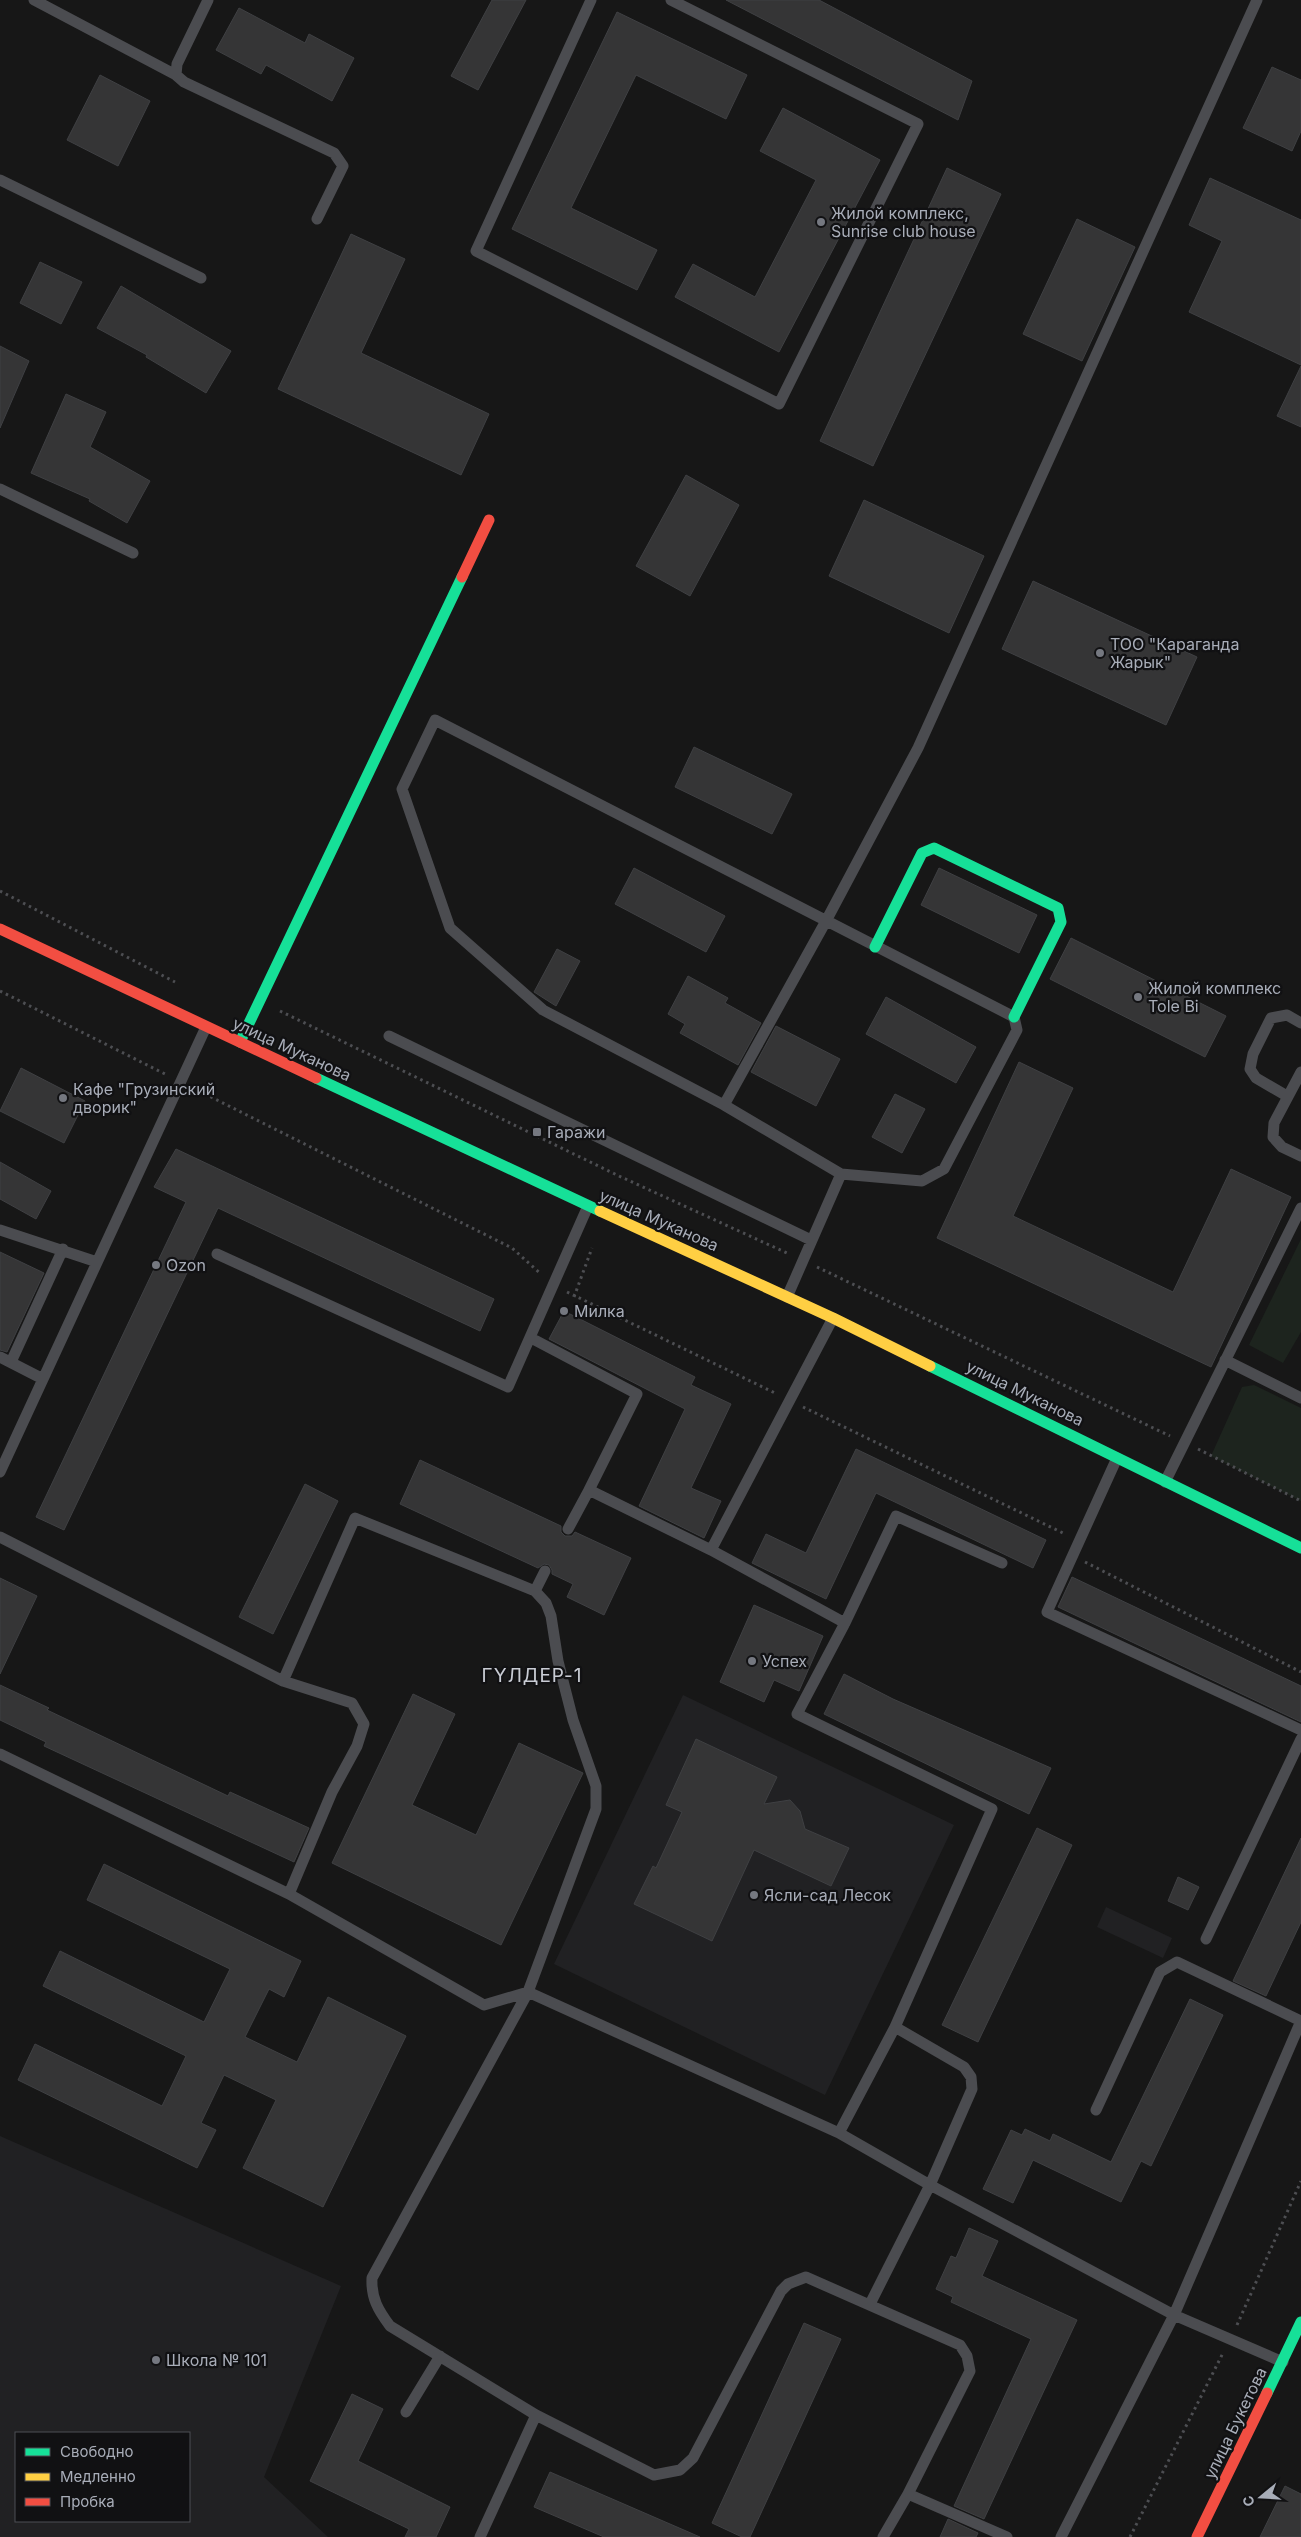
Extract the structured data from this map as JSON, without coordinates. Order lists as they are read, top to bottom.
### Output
{
  "streets": {
    "main road": ["улица Муканова", "улица Букетова"]
  },
  "districts": ["ГҮЛДЕР-1"],
  "places": {
    "other": [
      "Жилой комплекс, Sunrise club house",
      "ТОО \"Караганда Жарык\"",
      "Жилой комплекс Tole Bi",
      "Кафе \"Грузинский дворик\"",
      "Ozon",
      "Милка",
      "Успех",
      "Ясли-сад Лесок",
      "Школа № 101"
    ],
    "transit": ["Гаражи"]
  },
  "legend": ["Свободно", "Медленно", "Пробка"],
  "north": "left"
}
